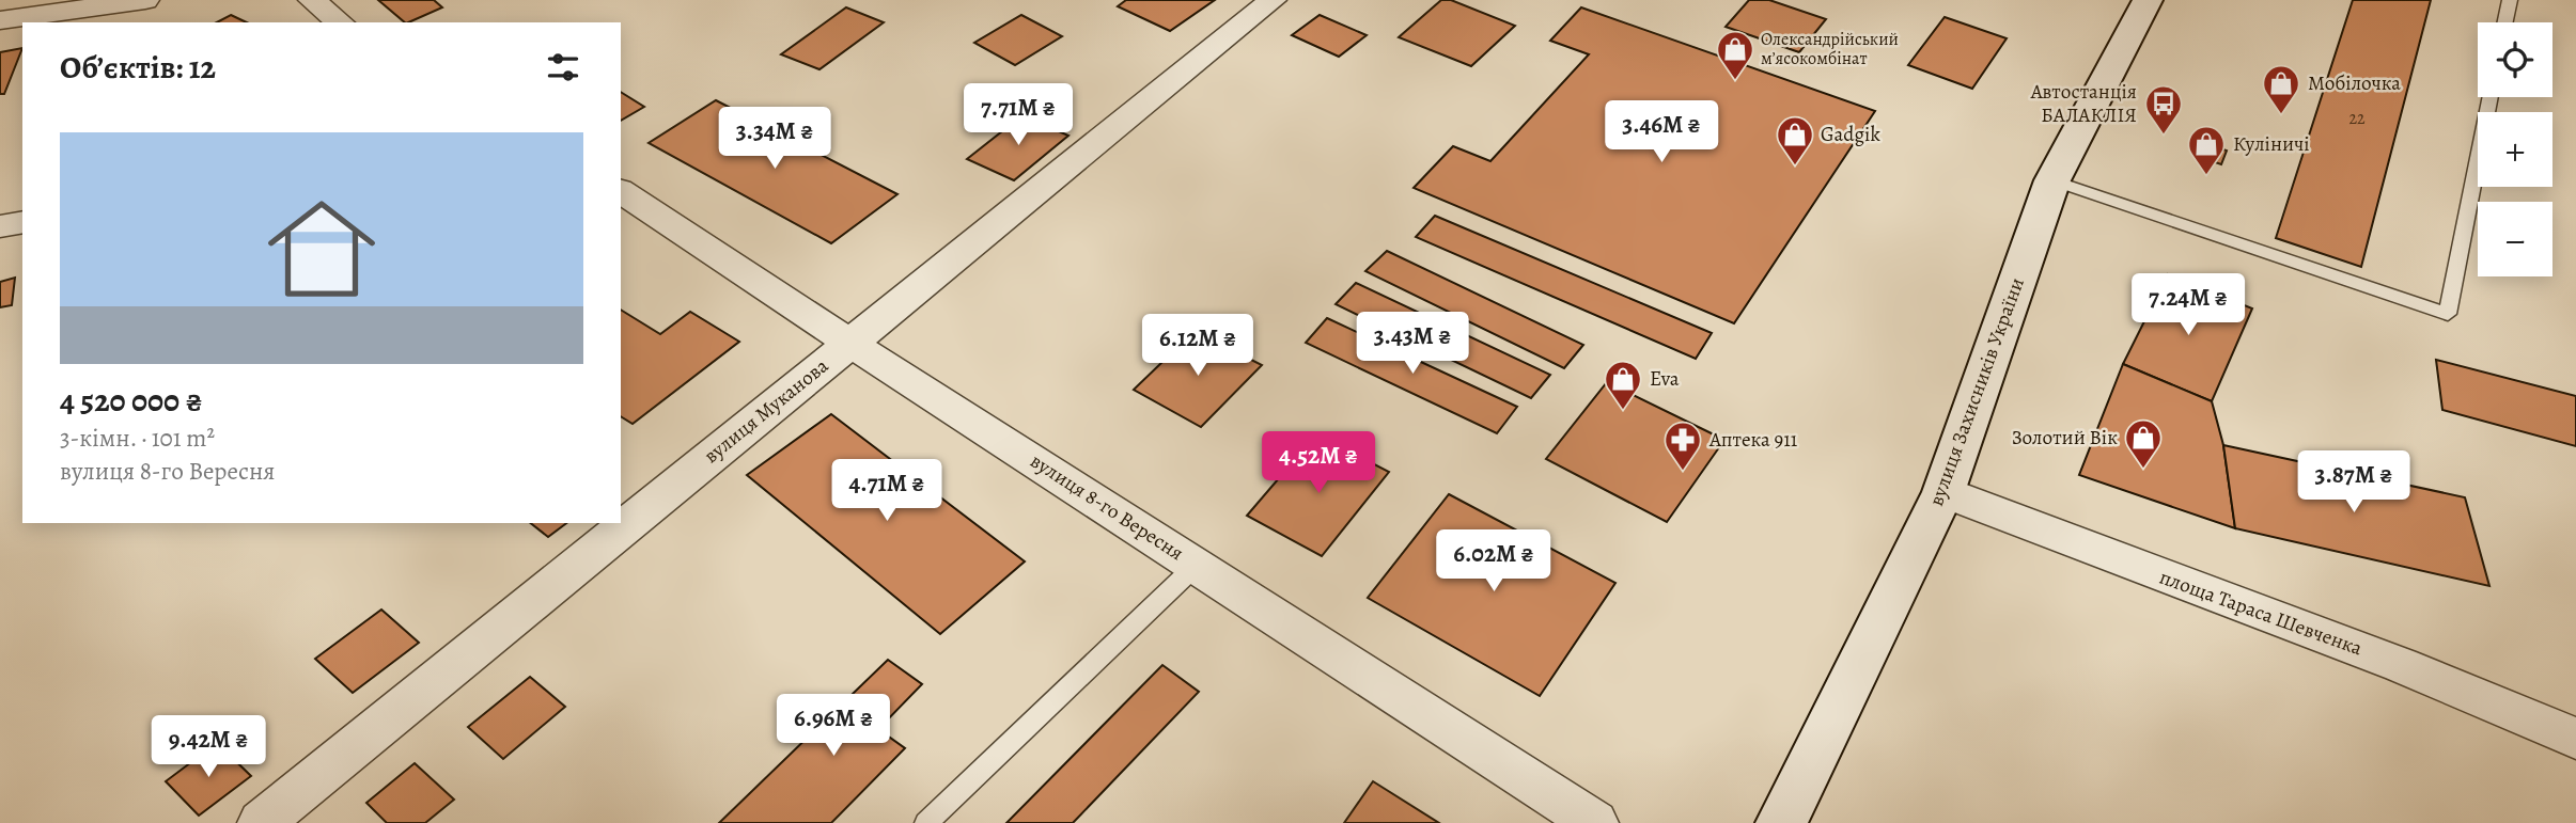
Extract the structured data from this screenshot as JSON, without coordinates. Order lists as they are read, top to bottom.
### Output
{
  "streets": {
    "street": [
      "вулиця Захисників України",
      "вулиця Муканова",
      "вулиця 8-го Вересня",
      "площа Тараса Шевченка"
    ]
  },
  "crossings": [
    ["вулиця Захисників України", "площа Тараса Шевченка"],
    ["вулиця Муканова", "вулиця 8-го Вересня"]
  ],
  "places": {
    "shop": [
      "Олександрійський мʼясокомбінат",
      "Мобілочка",
      "Gadgik",
      "Куліничі",
      "Eva",
      "Золотий Вік"
    ],
    "bus stop": ["Автостанція БАЛАКЛІЯ"],
    "pharmacy": ["Аптека 911"]
  },
  "house_numbers": ["22"],
  "page": {
    "map_buttons": ["+", "−"],
    "heading": "Об’єктів: 12",
    "price": [
      "7.71M ₴",
      "3.46M ₴",
      "3.34M ₴",
      "7.24M ₴",
      "3.43M ₴",
      "6.12M ₴",
      "4.52M ₴",
      "3.87M ₴",
      "4.71M ₴",
      "6.02M ₴",
      "6.96M ₴",
      "9.42M ₴"
    ],
    "list": [
      {
        "name": "4 520 000 ₴",
        "note": "3-кімн. · 101 m² · вулиця 8-го Вересня"
      }
    ]
  }
}
